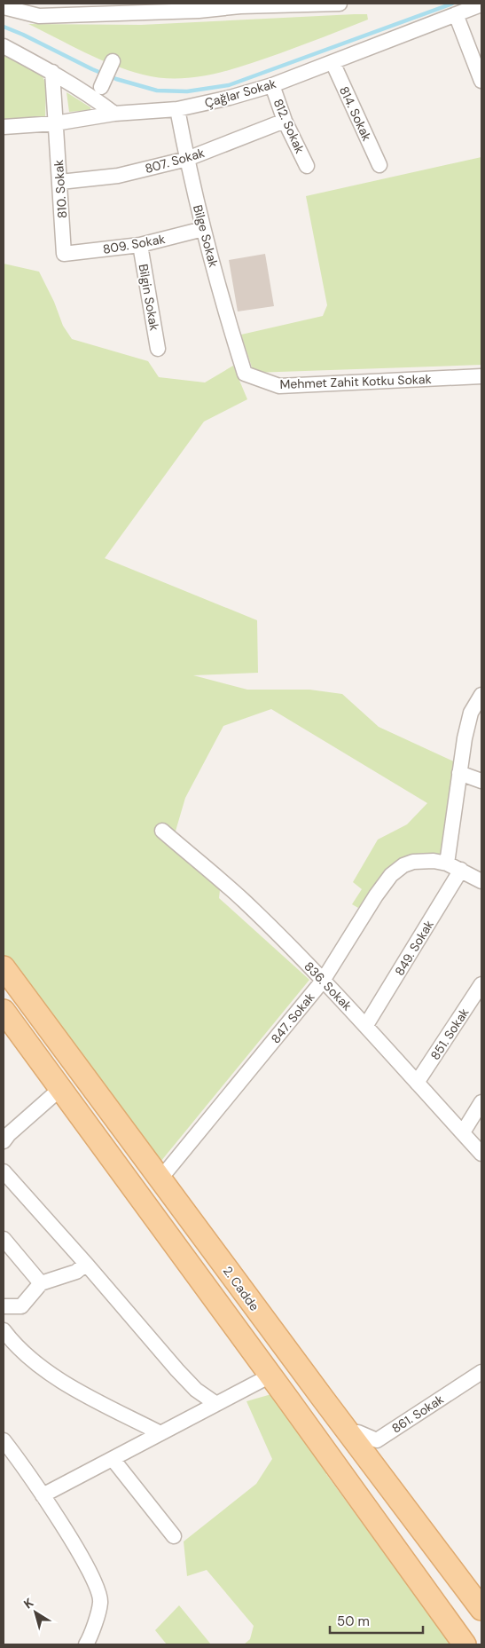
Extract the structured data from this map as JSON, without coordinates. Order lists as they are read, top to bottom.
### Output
{
  "streets": {
    "main road": ["2. Cadde"],
    "street": [
      "Çağlar Sokak",
      "814. Sokak",
      "812. Sokak",
      "807. Sokak",
      "810. Sokak",
      "Bilge Sokak",
      "809. Sokak",
      "Bilgin Sokak",
      "Mehmet Zahit Kotku Sokak",
      "849. Sokak",
      "836. Sokak",
      "847. Sokak",
      "851. Sokak",
      "861. Sokak"
    ]
  },
  "crossings": [
    ["Çağlar Sokak", "814. Sokak"],
    ["Çağlar Sokak", "812. Sokak"],
    ["Çağlar Sokak", "810. Sokak"],
    ["Çağlar Sokak", "Bilge Sokak"],
    ["812. Sokak", "807. Sokak"],
    ["807. Sokak", "810. Sokak"],
    ["807. Sokak", "Bilge Sokak"],
    ["810. Sokak", "809. Sokak"],
    ["Bilge Sokak", "809. Sokak"],
    ["Bilge Sokak", "Mehmet Zahit Kotku Sokak"],
    ["809. Sokak", "Bilgin Sokak"],
    ["849. Sokak", "836. Sokak"],
    ["849. Sokak", "847. Sokak"],
    ["836. Sokak", "847. Sokak"],
    ["836. Sokak", "851. Sokak"],
    ["847. Sokak", "2. Cadde"],
    ["2. Cadde", "861. Sokak"]
  ],
  "scale_bar": "50 m",
  "north": "top left"
}
